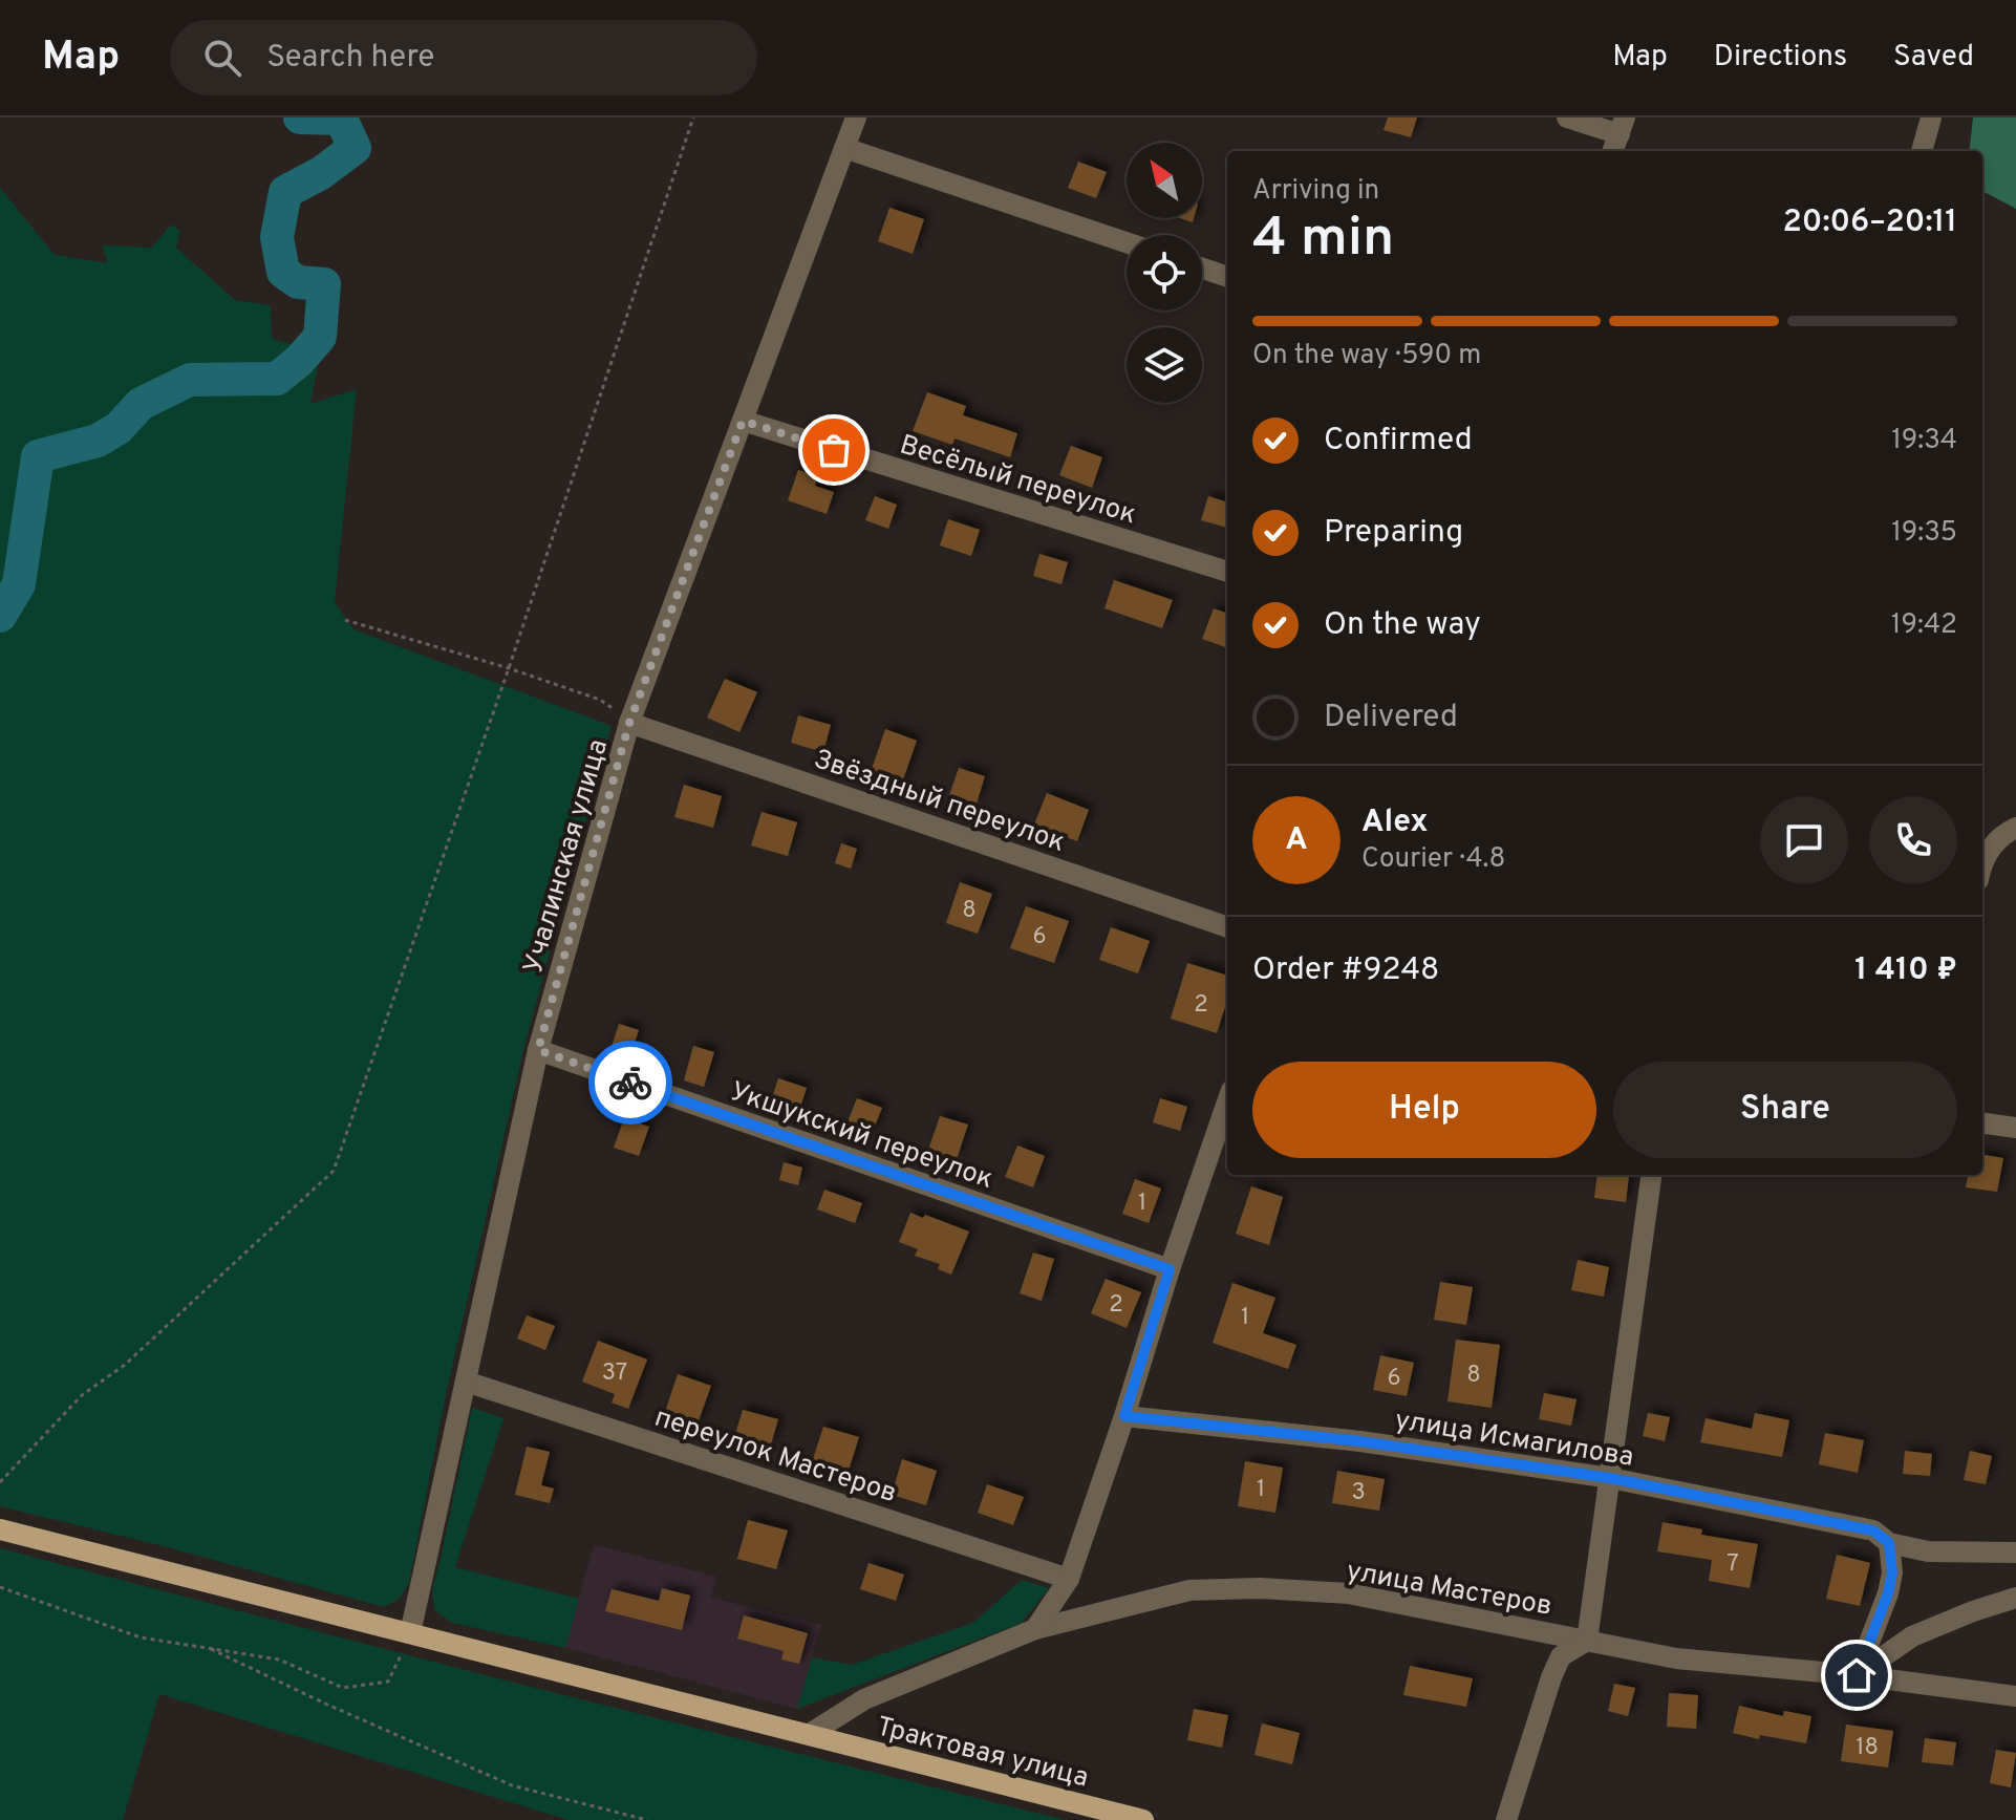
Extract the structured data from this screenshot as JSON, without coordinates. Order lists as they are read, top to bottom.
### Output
{
  "streets": {
    "main road": ["Трактовая улица"],
    "street": [
      "Весёлый переулок",
      "Звёздный переулок",
      "Учалинская улица",
      "Укшукский переулок",
      "улица Исмагилова",
      "переулок Мастеров",
      "улица Мастеров"
    ]
  },
  "crossings": [
    ["Весёлый переулок", "Учалинская улица"],
    ["Звёздный переулок", "Учалинская улица"],
    ["Учалинская улица", "Укшукский переулок"],
    ["Учалинская улица", "переулок Мастеров"],
    ["Учалинская улица", "Трактовая улица"],
    ["улица Мастеров", "Трактовая улица"]
  ],
  "house_numbers": [
    "8",
    "6",
    "2",
    "1",
    "2",
    "1",
    "37",
    "8",
    "6",
    "1",
    "3",
    "7",
    "18"
  ],
  "north": "top left",
  "page": {
    "header": "Map",
    "search": "Search here",
    "nav": ["Map", "Directions", "Saved"],
    "heading": ["4 min", "Arriving in", "20:06–20:11"],
    "panel": [
      "Alex",
      "Courier · 4.8",
      "Order #9248",
      "1 410 ₽"
    ],
    "bar": "On the way · 590 m",
    "list": [
      ["Confirmed", "19:34"],
      ["Preparing", "19:35"],
      ["On the way", "19:42"],
      "Delivered"
    ],
    "round": "A",
    "buttons": ["Help", "Share"]
  }
}
